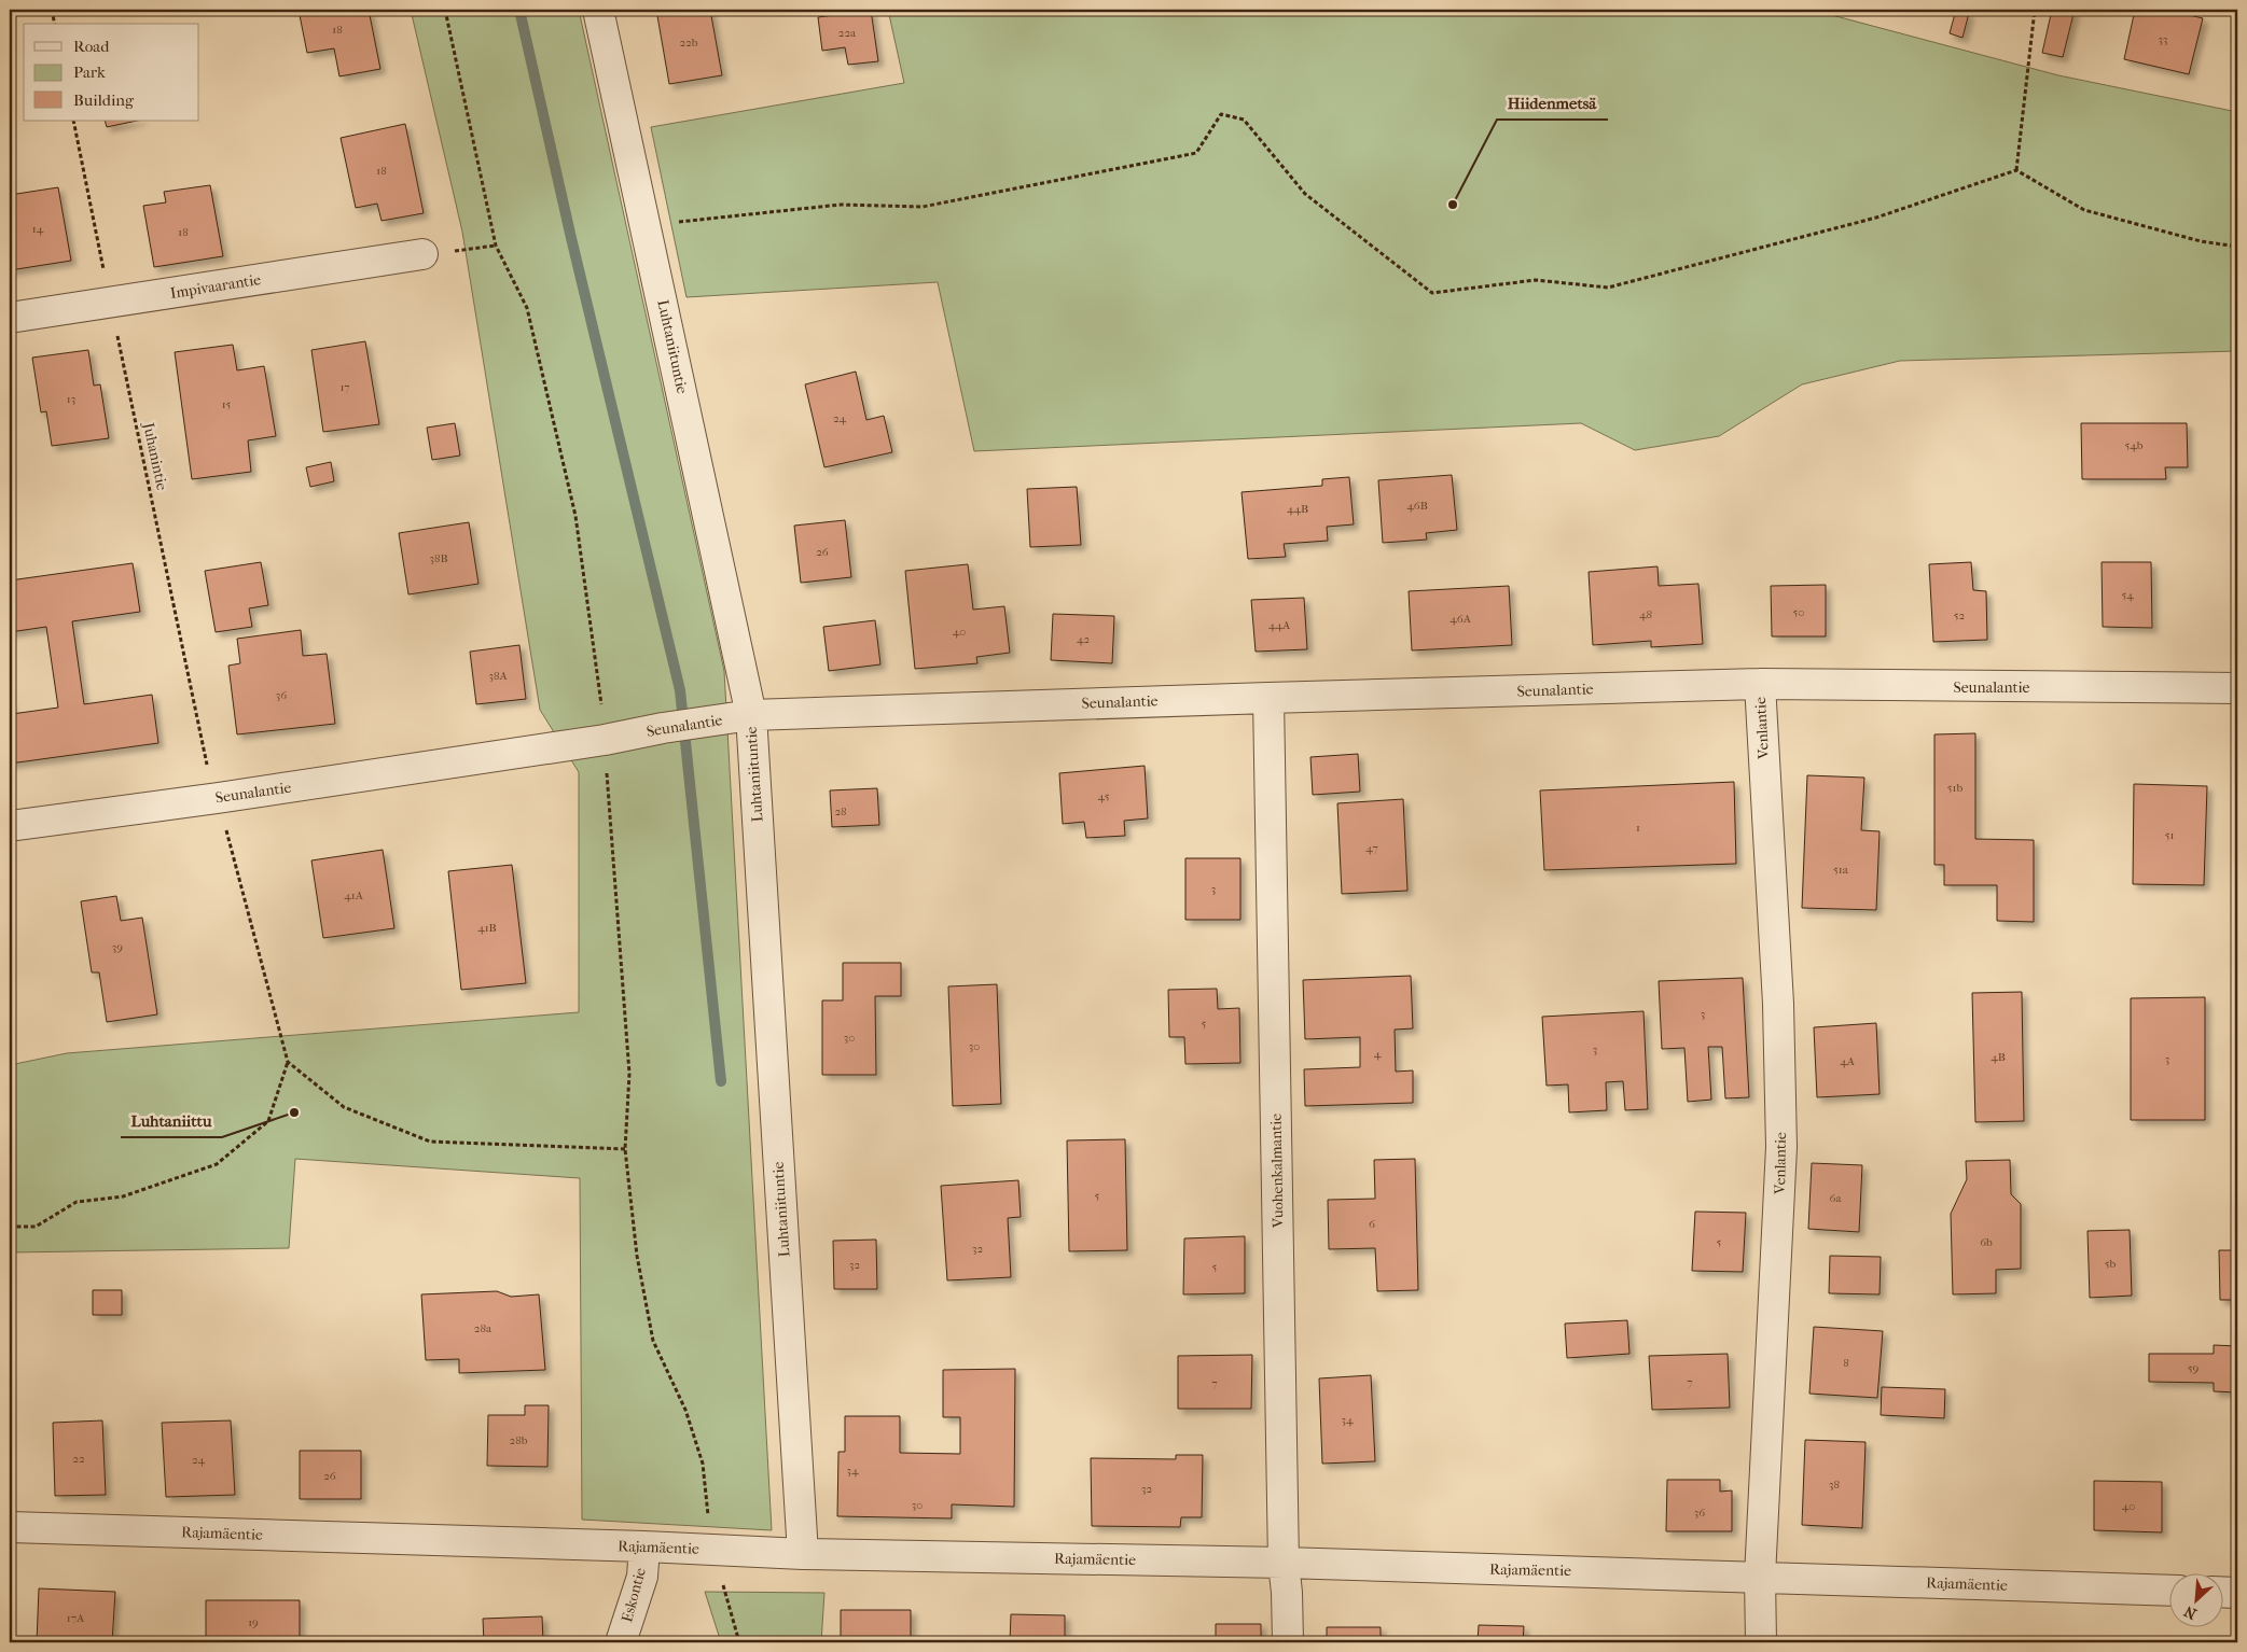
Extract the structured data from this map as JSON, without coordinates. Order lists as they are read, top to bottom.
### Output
{
  "streets": {
    "street": [
      "Impivaarantie",
      "Luhtaniituntie",
      "Seunalantie",
      "Venlantie",
      "Vuohenkalmantie",
      "Rajamäentie",
      "Eskontie"
    ],
    "path": ["Juhanintie"]
  },
  "crossings": [
    ["Impivaarantie", "Juhanintie"],
    ["Luhtaniituntie", "Seunalantie"],
    ["Luhtaniituntie", "Rajamäentie"],
    ["Juhanintie", "Seunalantie"],
    ["Seunalantie", "Venlantie"],
    ["Seunalantie", "Vuohenkalmantie"],
    ["Venlantie", "Rajamäentie"],
    ["Vuohenkalmantie", "Rajamäentie"],
    ["Rajamäentie", "Eskontie"]
  ],
  "places": ["Hiidenmetsä", "Luhtaniittu"],
  "house_numbers": [
    "18",
    "22a",
    "33",
    "22b",
    "18",
    "14",
    "18",
    "17",
    "13",
    "15",
    "24",
    "54b",
    "46B",
    "44B",
    "26",
    "38B",
    "54",
    "50",
    "48",
    "52",
    "46A",
    "44A",
    "40",
    "42",
    "38A",
    "36",
    "51b",
    "45",
    "28",
    "1",
    "51",
    "47",
    "51a",
    "3",
    "41A",
    "41B",
    "39",
    "3",
    "5",
    "30",
    "30",
    "3",
    "4",
    "4B",
    "3",
    "4A",
    "5",
    "6a",
    "6",
    "5",
    "6b",
    "32",
    "5b",
    "32",
    "5",
    "28a",
    "8",
    "59",
    "7",
    "7",
    "34",
    "28b",
    "22",
    "24",
    "34",
    "26",
    "38",
    "32",
    "30",
    "40",
    "36",
    "17A",
    "19"
  ],
  "legend": ["Road", "Park", "Building"],
  "north": "bottom left"
}
